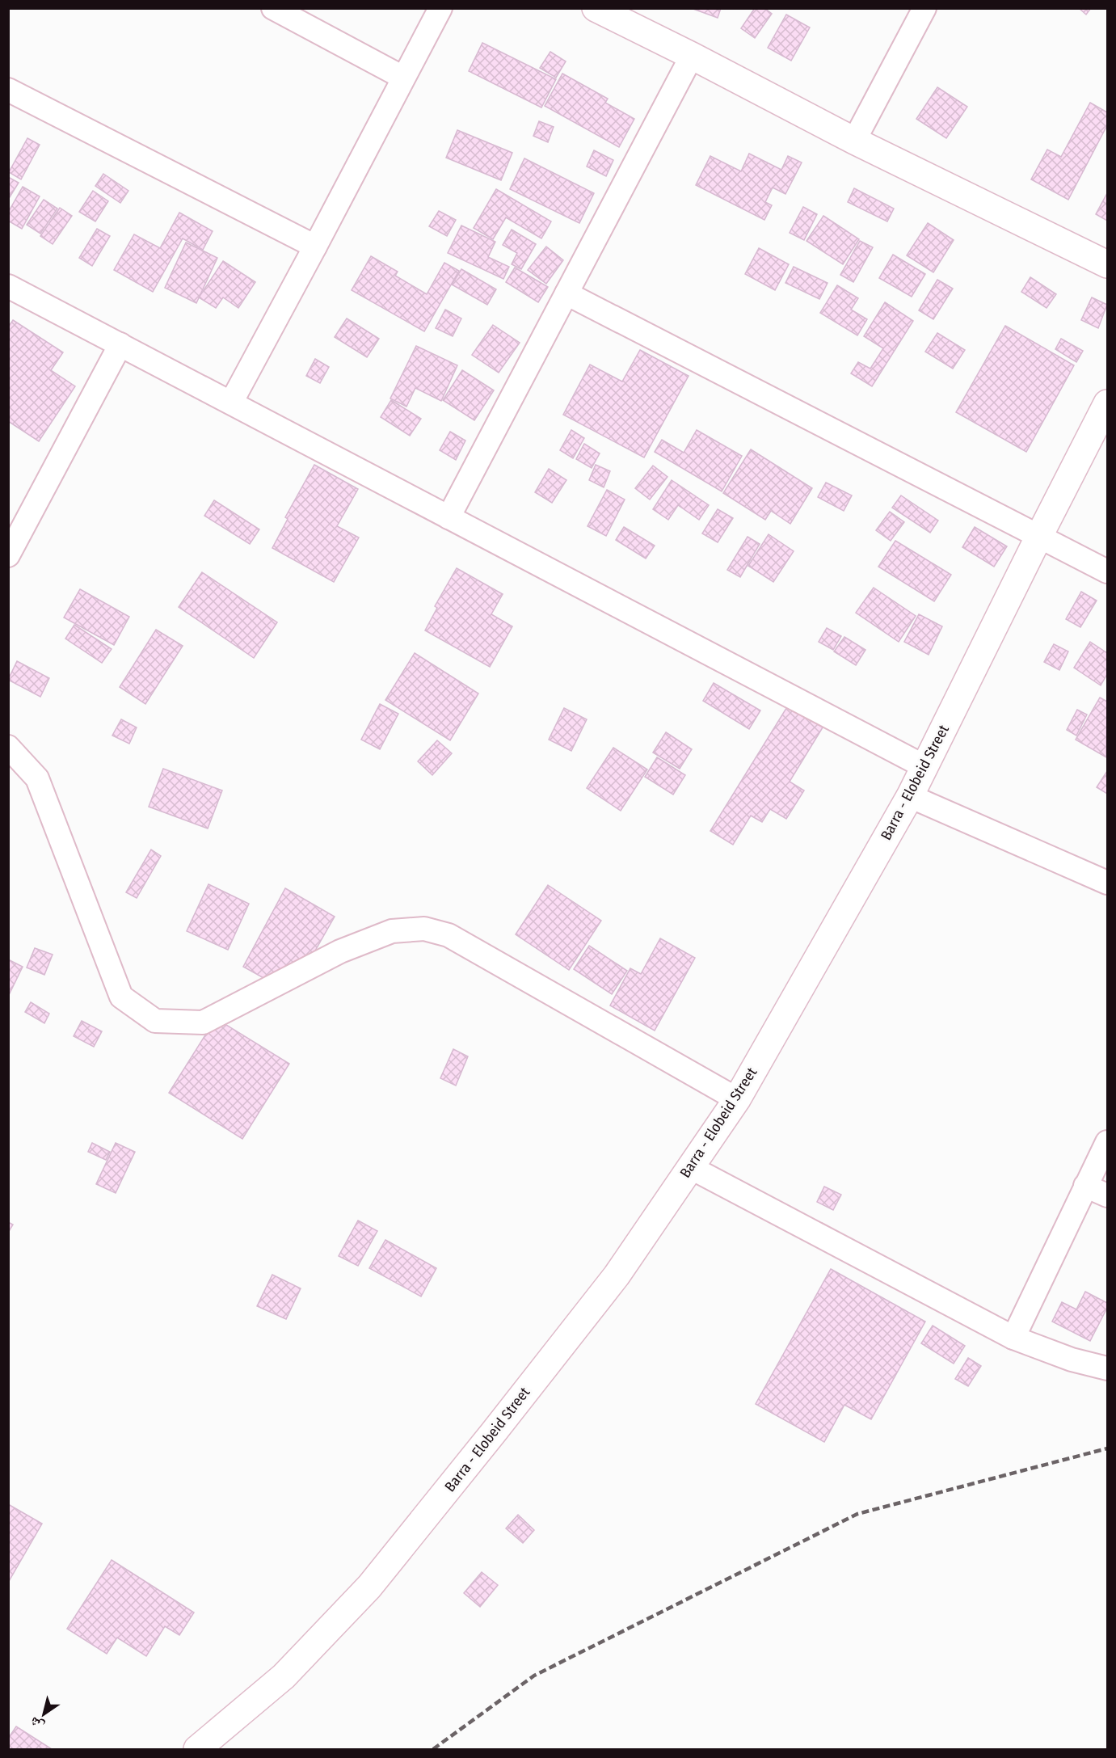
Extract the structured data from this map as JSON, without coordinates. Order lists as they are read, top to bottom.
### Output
{
  "streets": {
    "main road": ["Barra - Elobeid Street"]
  },
  "north": "bottom left"
}
